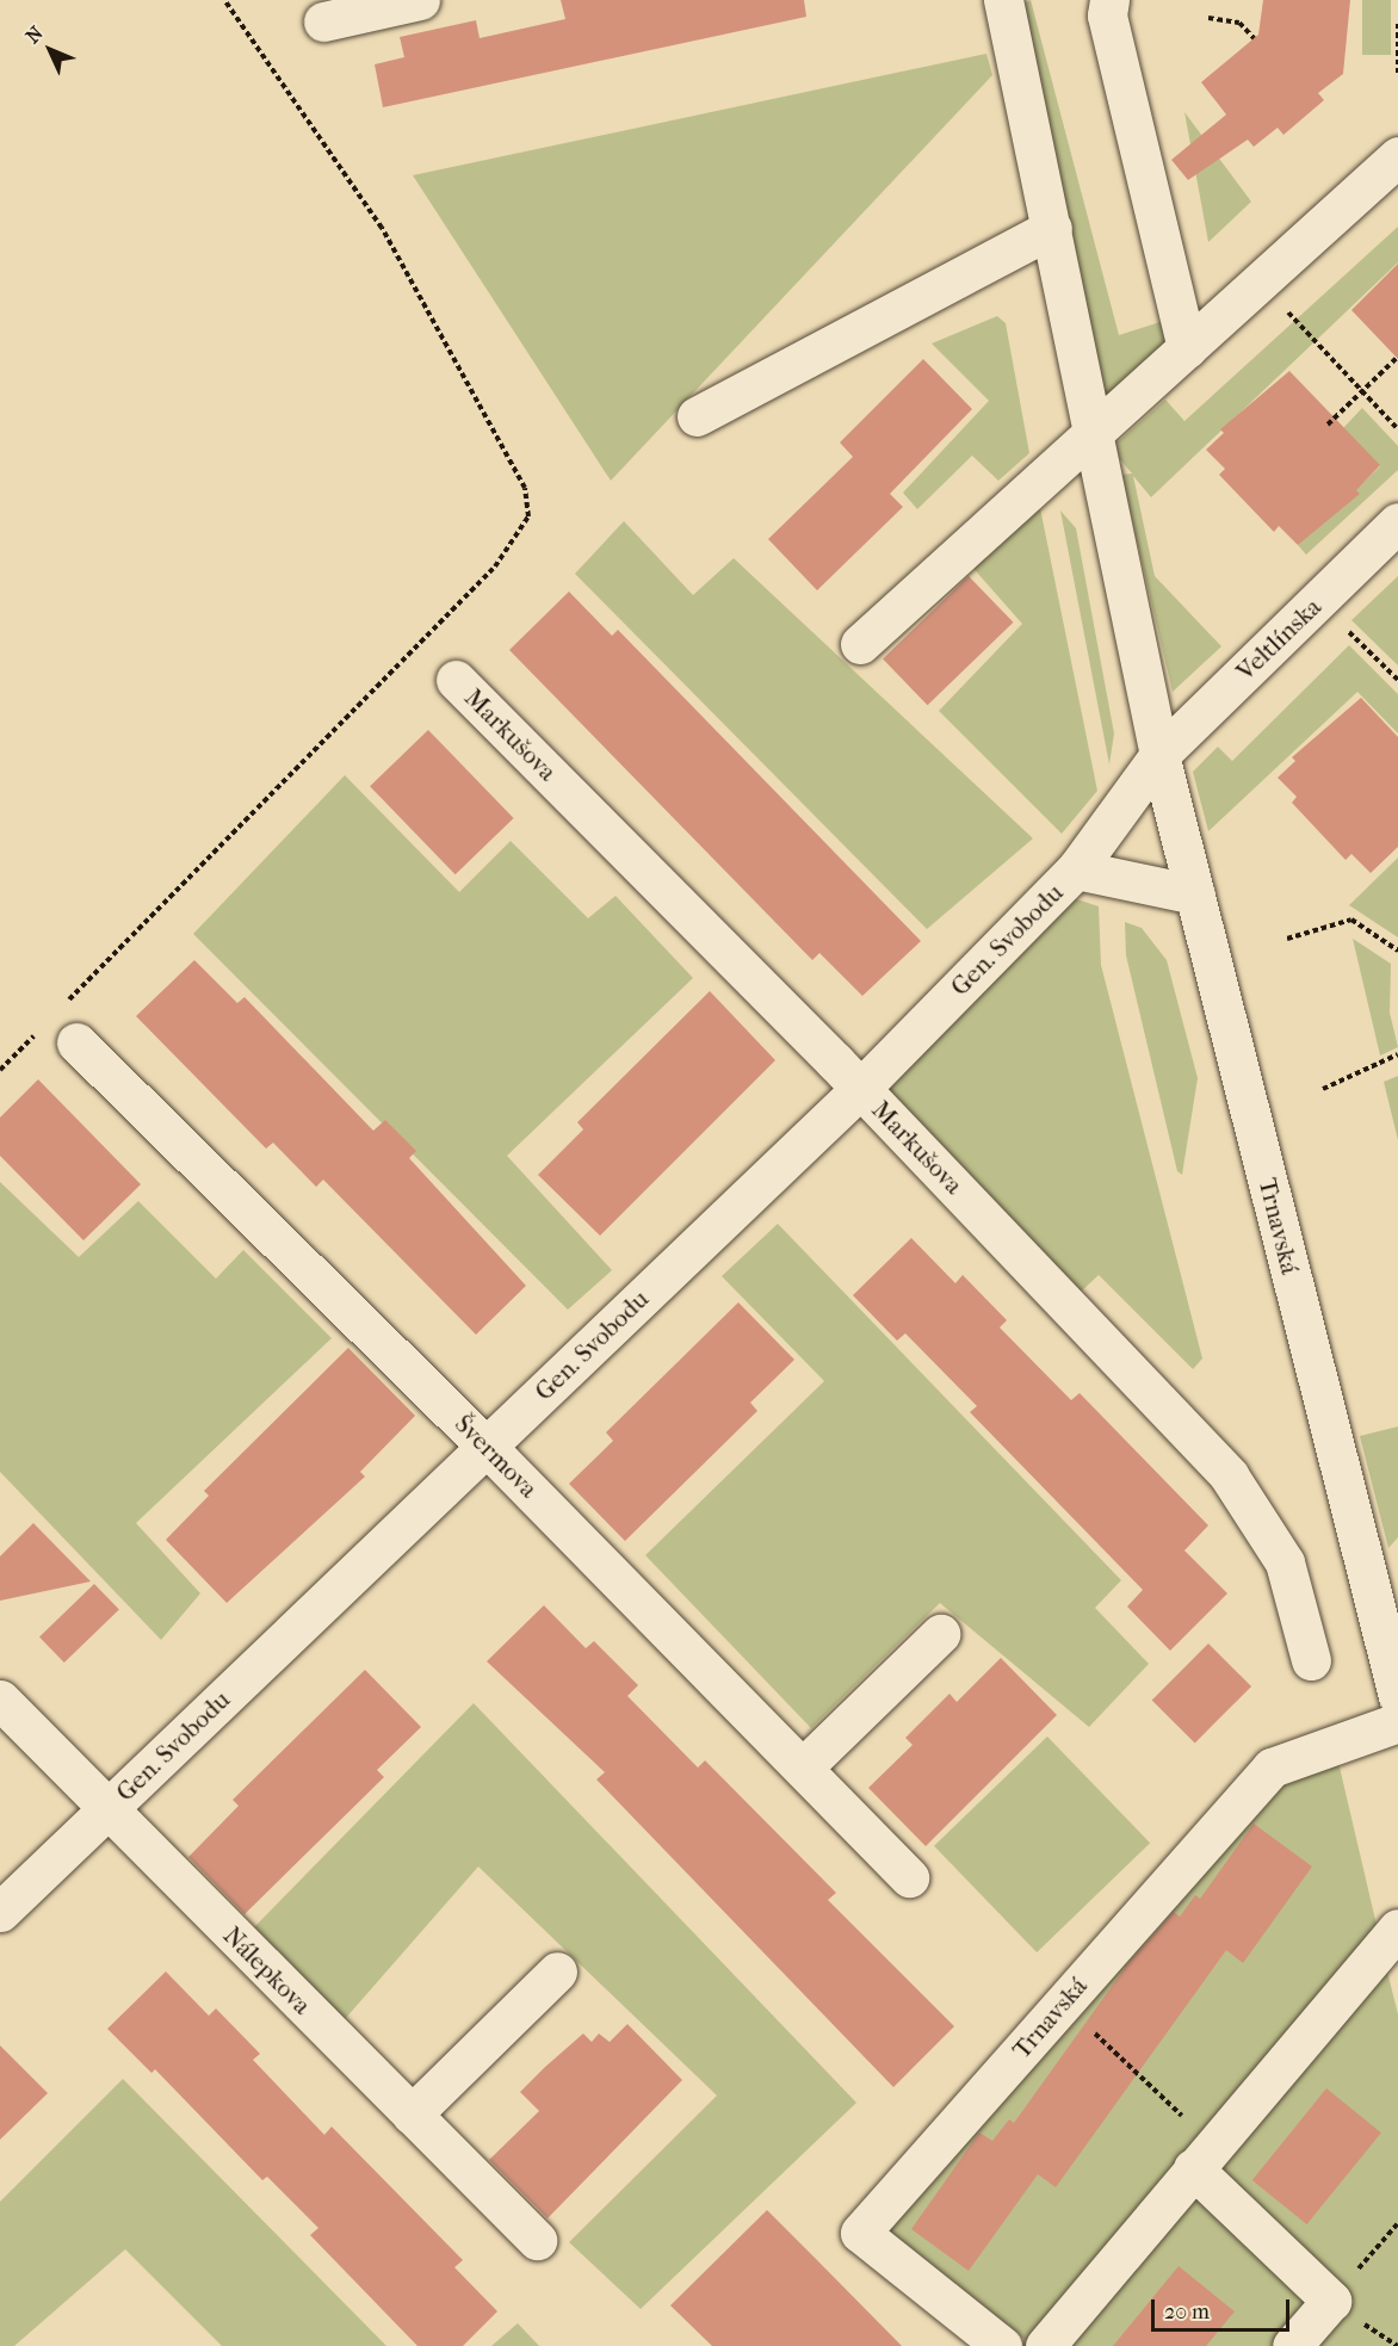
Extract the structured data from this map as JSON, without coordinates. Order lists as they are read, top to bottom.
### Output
{
  "streets": {
    "street": [
      "Veltlínska",
      "Markušova",
      "Gen. Svobodu",
      "Trnavská",
      "Švermova",
      "Nálepkova"
    ]
  },
  "crossings": [
    ["Veltlínska", "Gen. Svobodu"],
    ["Veltlínska", "Trnavská"],
    ["Markušova", "Gen. Svobodu"],
    ["Gen. Svobodu", "Trnavská"],
    ["Gen. Svobodu", "Švermova"],
    ["Gen. Svobodu", "Nálepkova"]
  ],
  "scale_bar": "20 m",
  "north": "top left"
}
